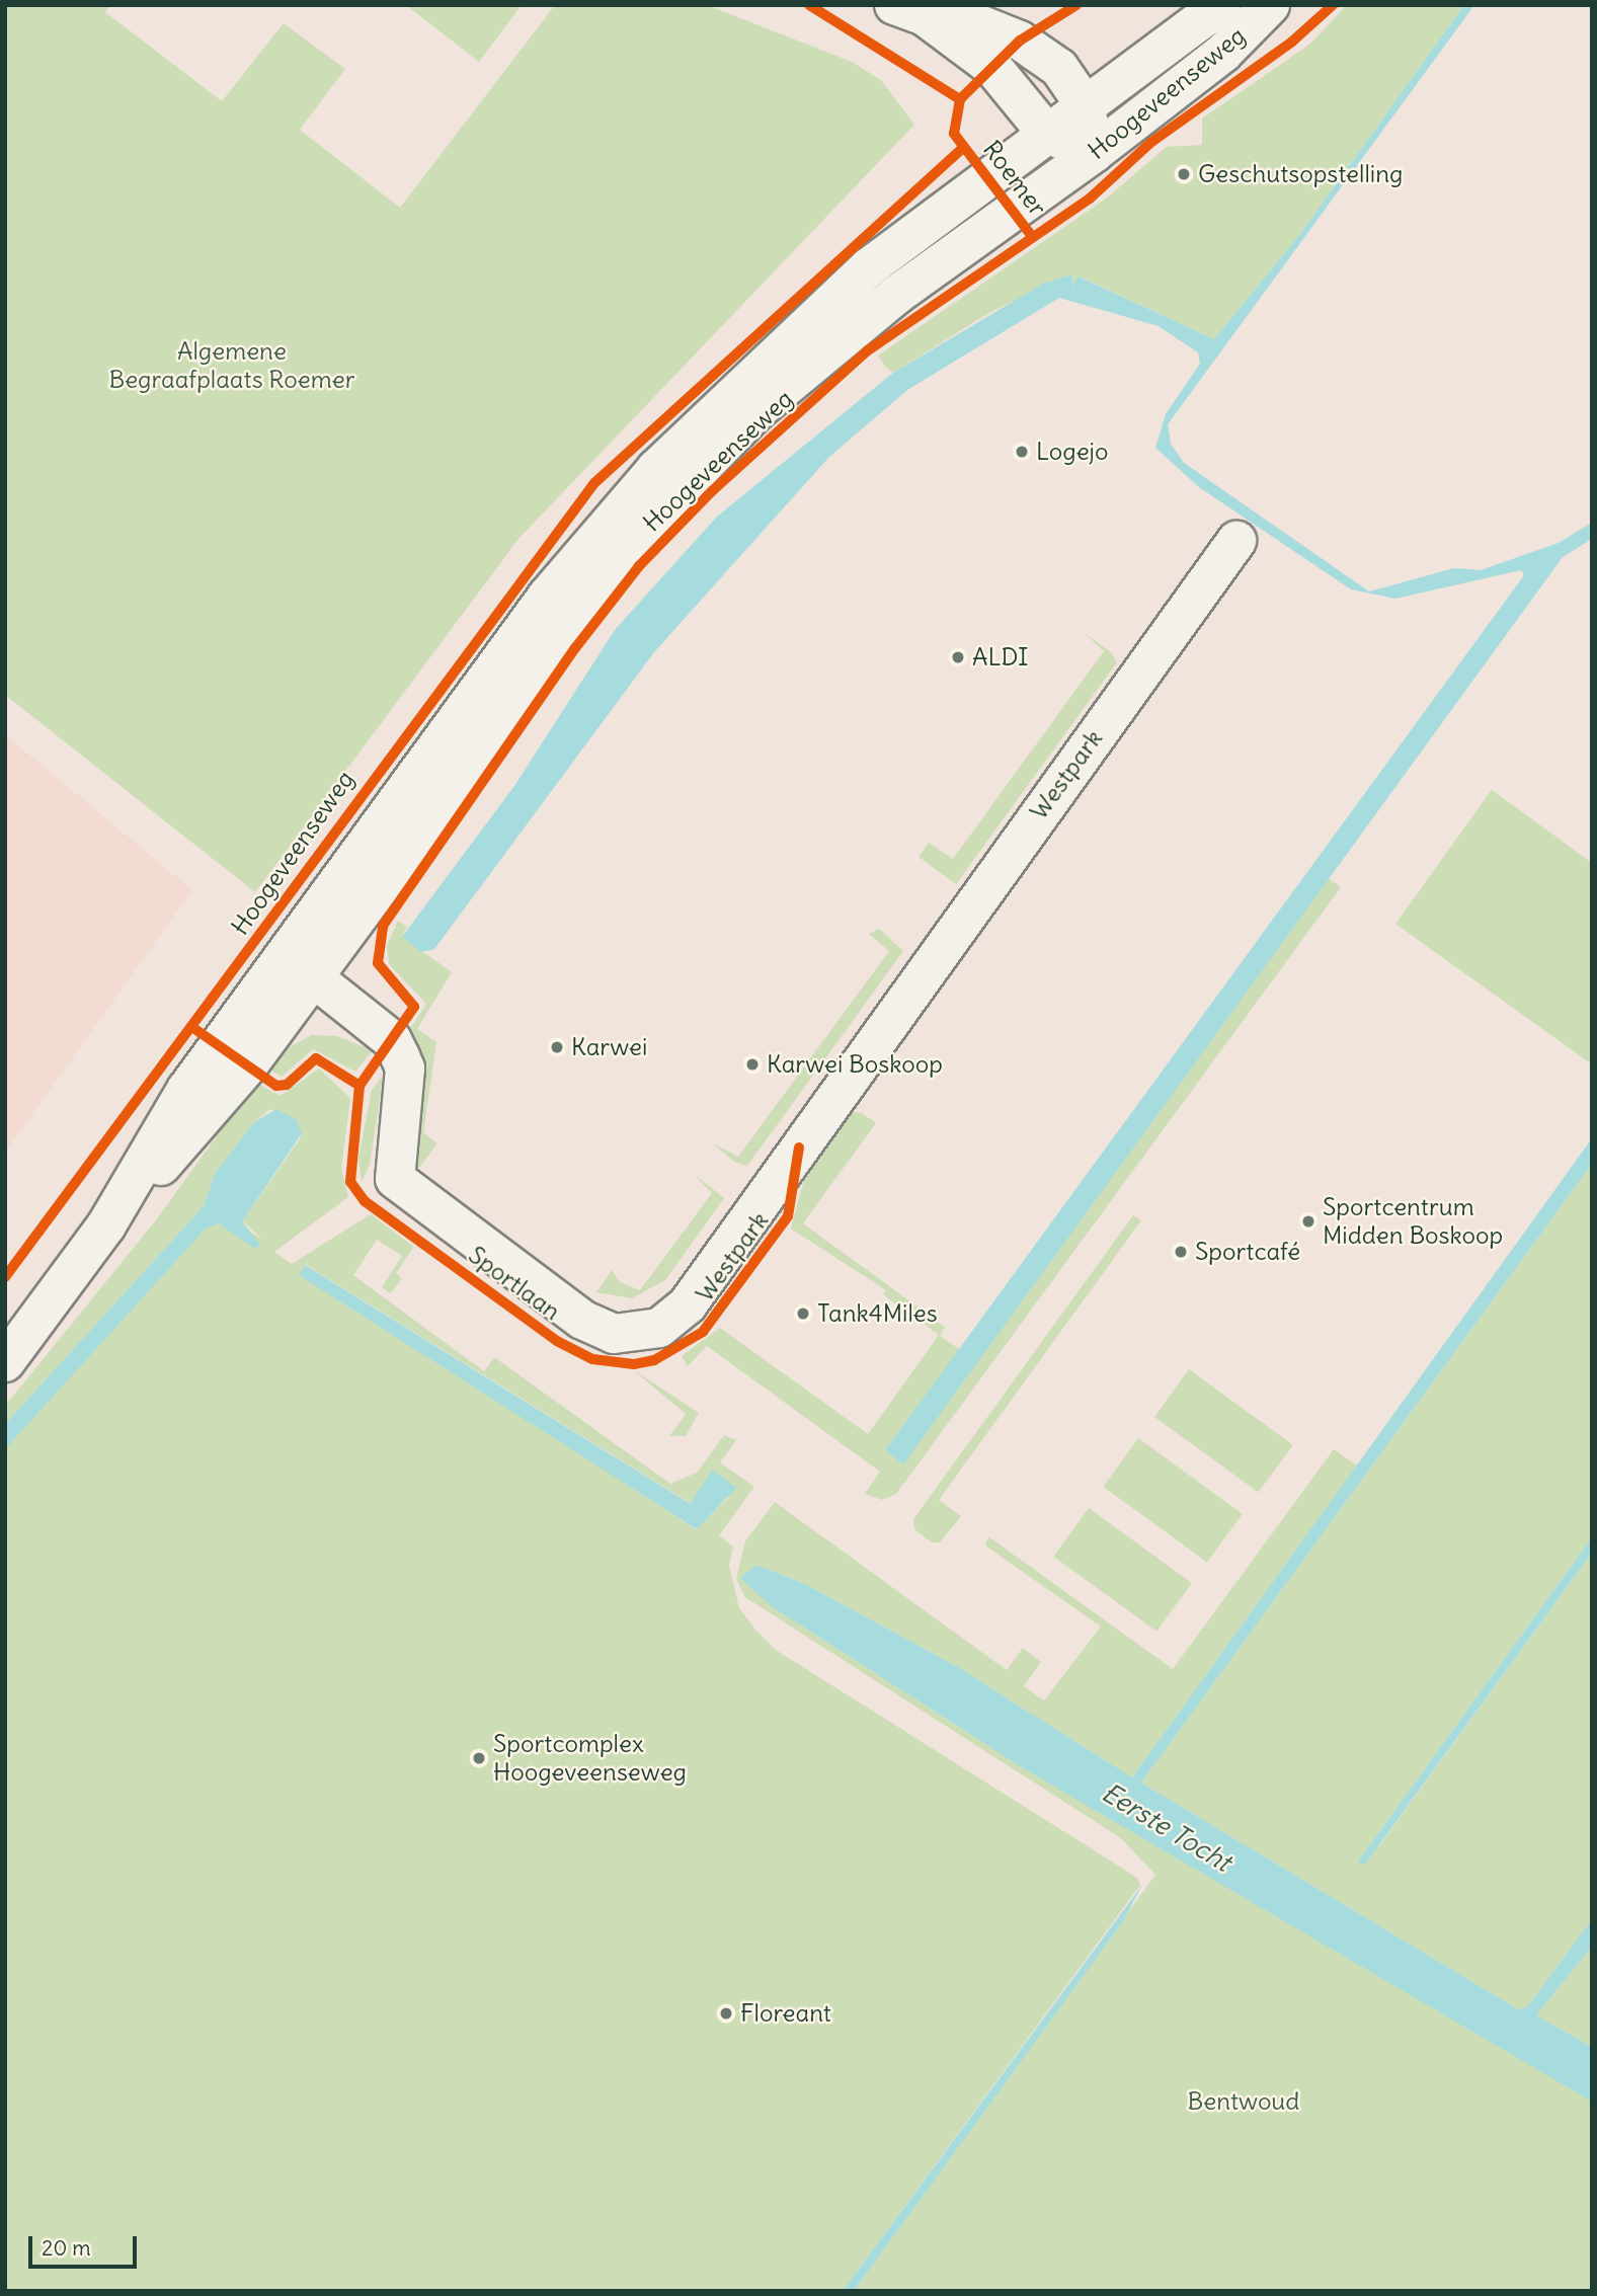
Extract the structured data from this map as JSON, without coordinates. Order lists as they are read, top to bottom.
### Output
{
  "streets": {
    "main road": [
      "Hoogeveenseweg",
      "Roemer",
      "Westpark",
      "Sportlaan"
    ]
  },
  "crossings": [
    ["Hoogeveenseweg", "Roemer"],
    ["Hoogeveenseweg", "Sportlaan"],
    ["Westpark", "Sportlaan"]
  ],
  "water": ["Eerste Tocht"],
  "parks": ["Algemene Begraafplaats Roemer", "Bentwoud"],
  "places": [
    "Geschutsopstelling",
    "Logejo",
    "ALDI",
    "Karwei",
    "Karwei Boskoop",
    "Sportcentrum Midden Boskoop",
    "Sportcafé",
    "Tank4Miles",
    "Sportcomplex Hoogeveenseweg",
    "Floreant"
  ],
  "scale_bar": "20 m"
}
